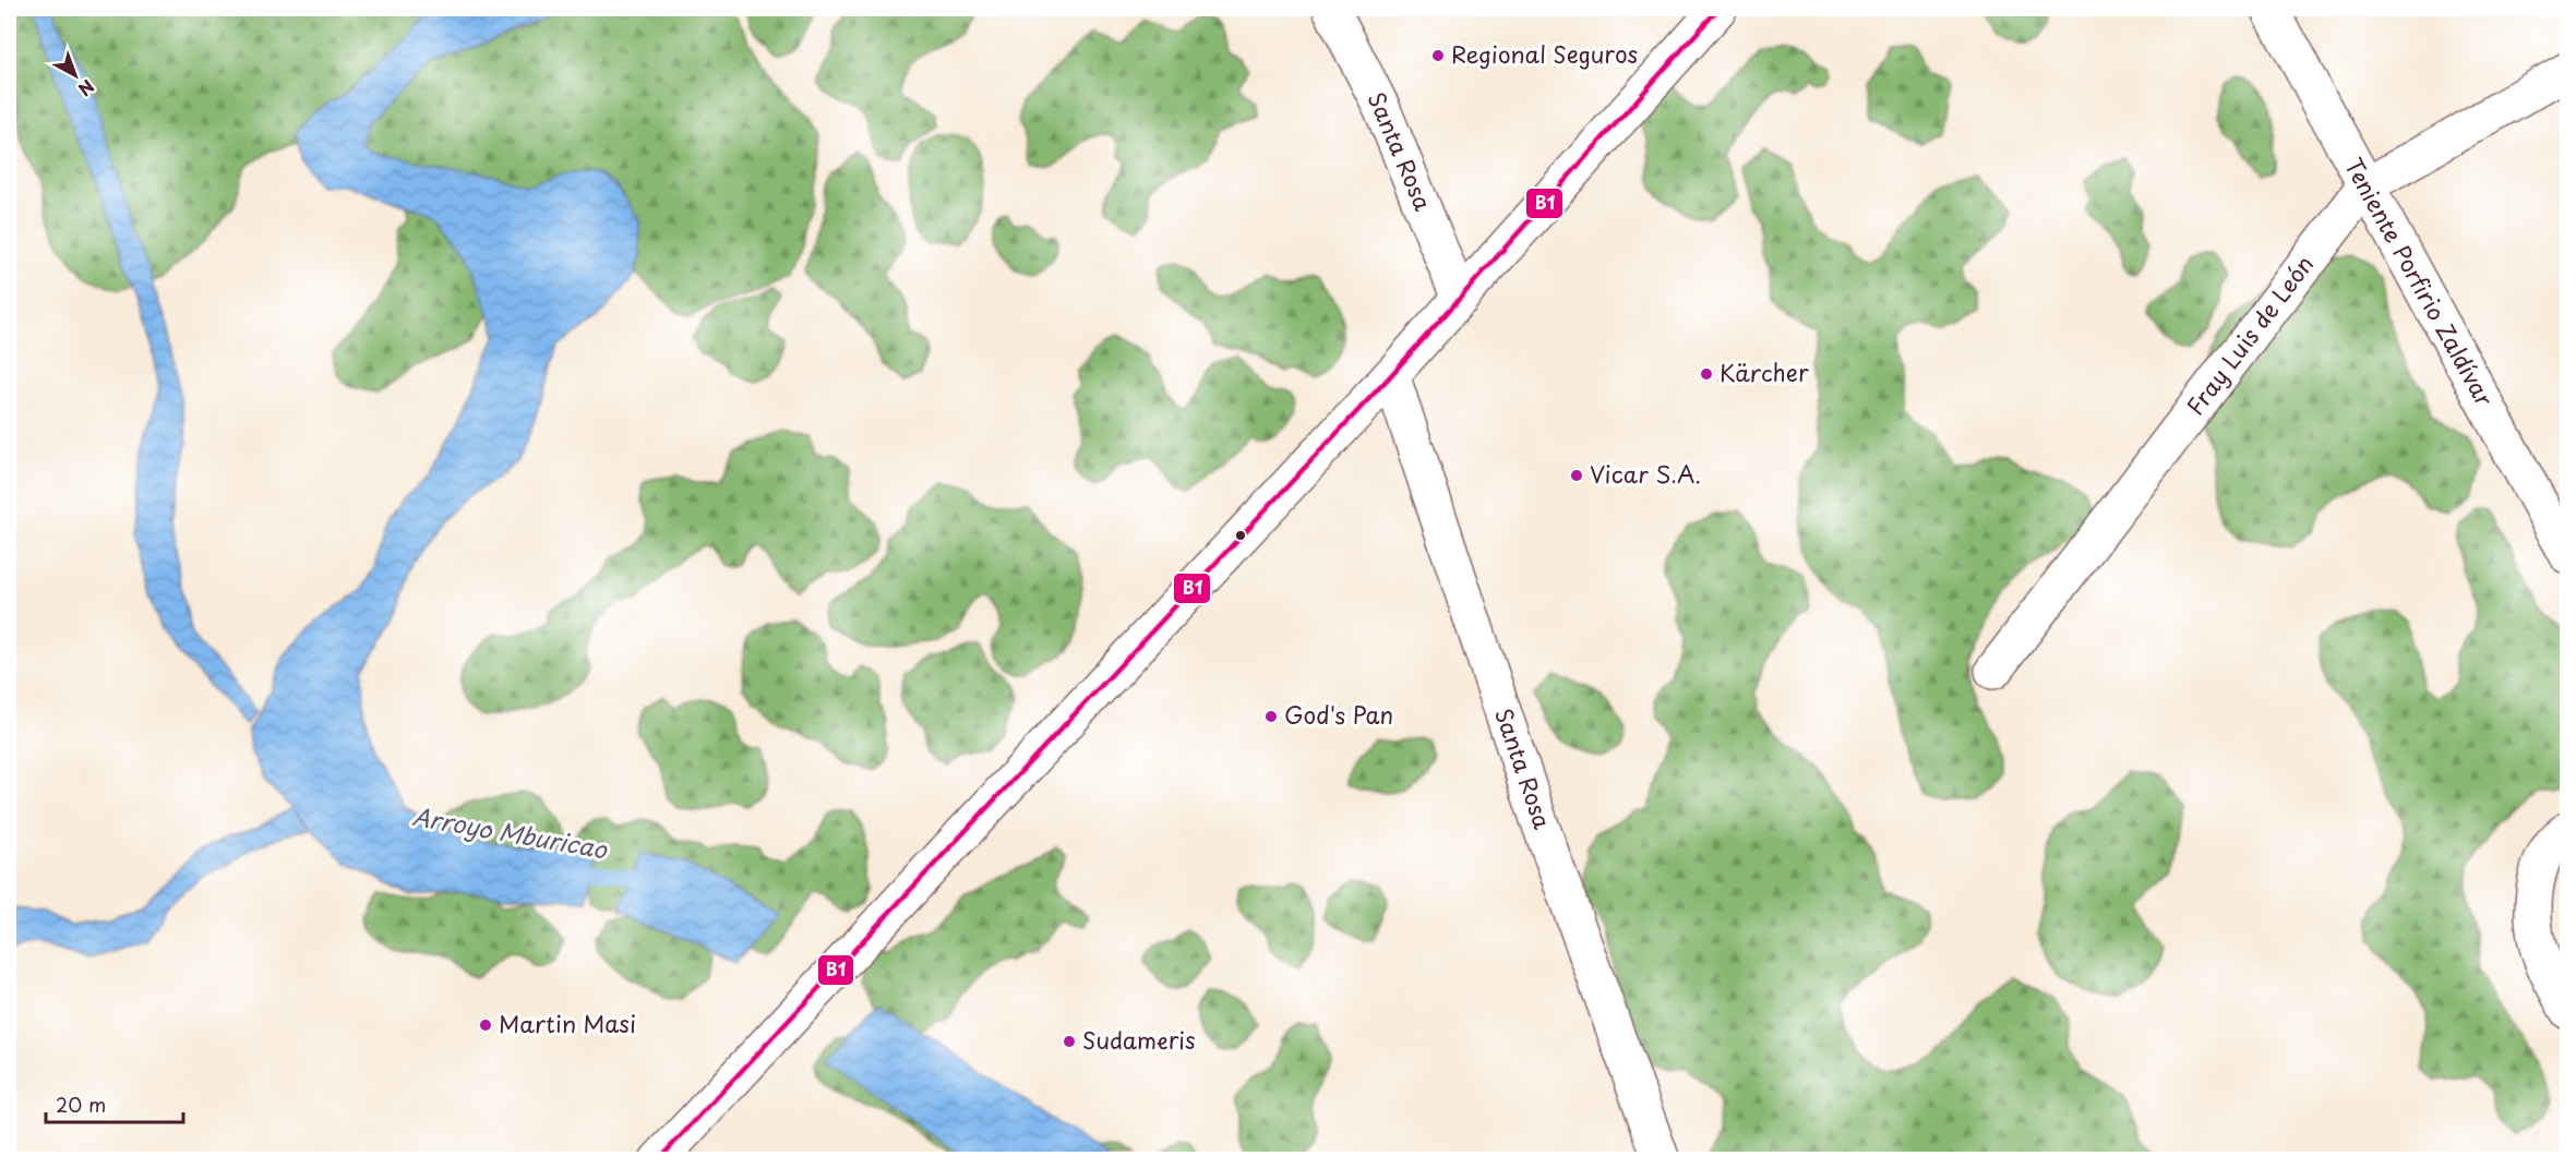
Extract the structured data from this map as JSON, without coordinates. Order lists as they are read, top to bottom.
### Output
{
  "streets": {
    "street": ["Santa Rosa", "Teniente Porfirio Zaldívar", "Fray Luis de León"]
  },
  "crossings": [
    ["Teniente Porfirio Zaldívar", "Fray Luis de León"]
  ],
  "water": ["Arroyo Mburicao"],
  "places": [
    "Regional Seguros",
    "Kärcher",
    "Vicar S.A.",
    "God's Pan",
    "Martin Masi",
    "Sudameris"
  ],
  "lines": ["transit line B1"],
  "scale_bar": "20 m",
  "north": "bottom right"
}
